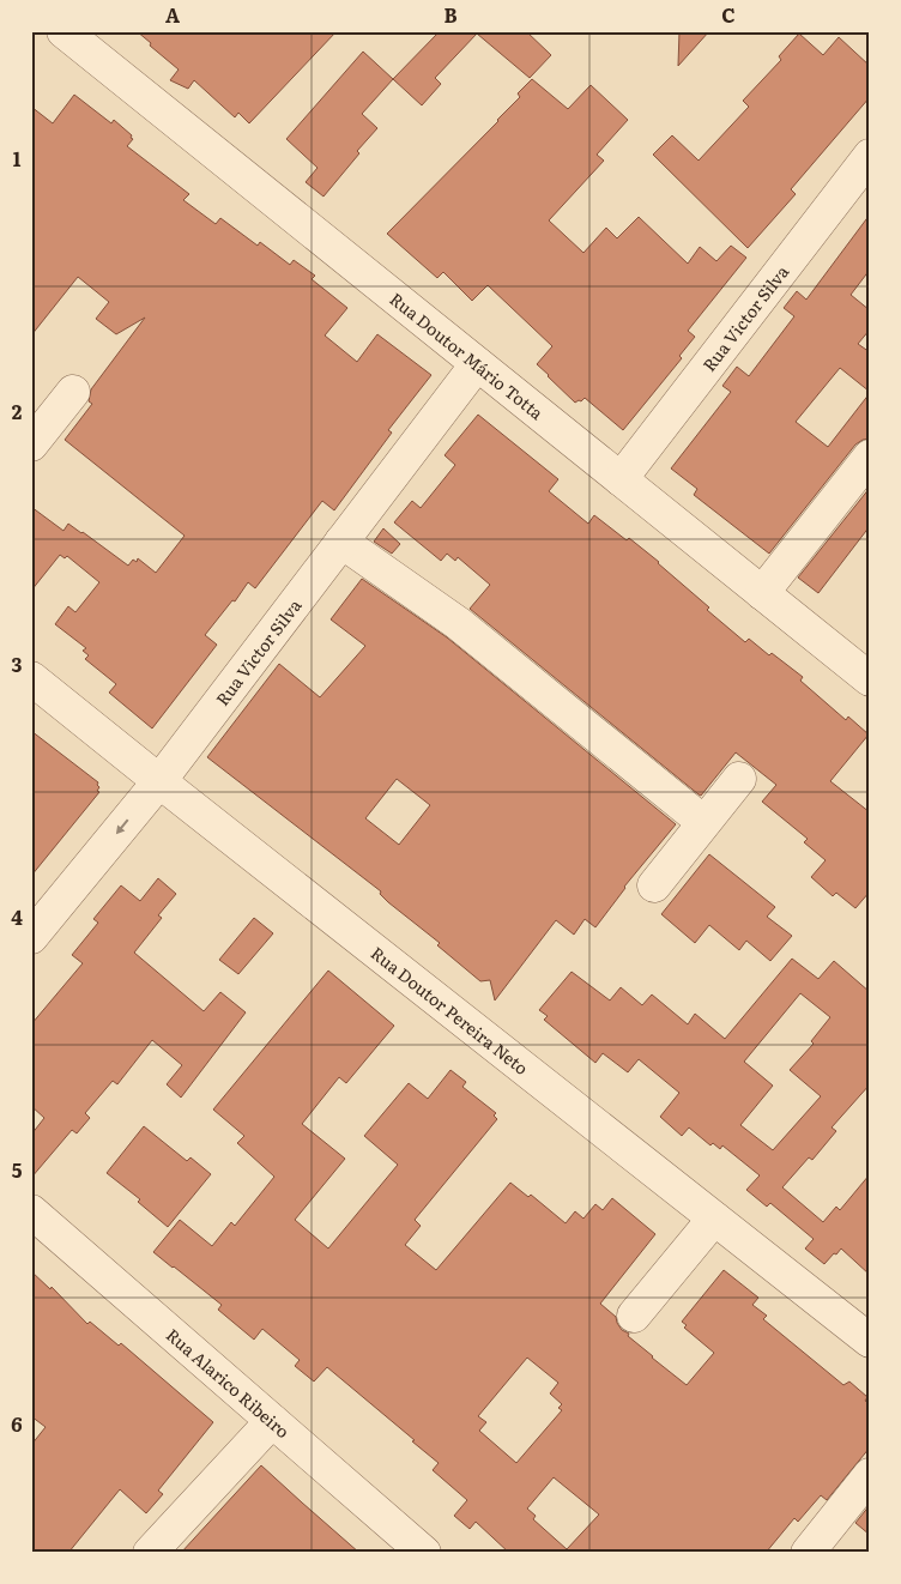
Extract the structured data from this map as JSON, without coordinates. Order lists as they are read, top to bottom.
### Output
{
  "streets": {
    "street": [
      "Rua Victor Silva",
      "Rua Doutor Mário Totta",
      "Rua Doutor Pereira Neto",
      "Rua Alarico Ribeiro"
    ]
  },
  "crossings": [
    ["Rua Victor Silva", "Rua Doutor Mário Totta"],
    ["Rua Victor Silva", "Rua Doutor Pereira Neto"]
  ],
  "grid": {
    "columns": ["A", "B", "C"],
    "rows": [
      "1",
      "2",
      "3",
      "4",
      "5",
      "6"
    ]
  }
}
